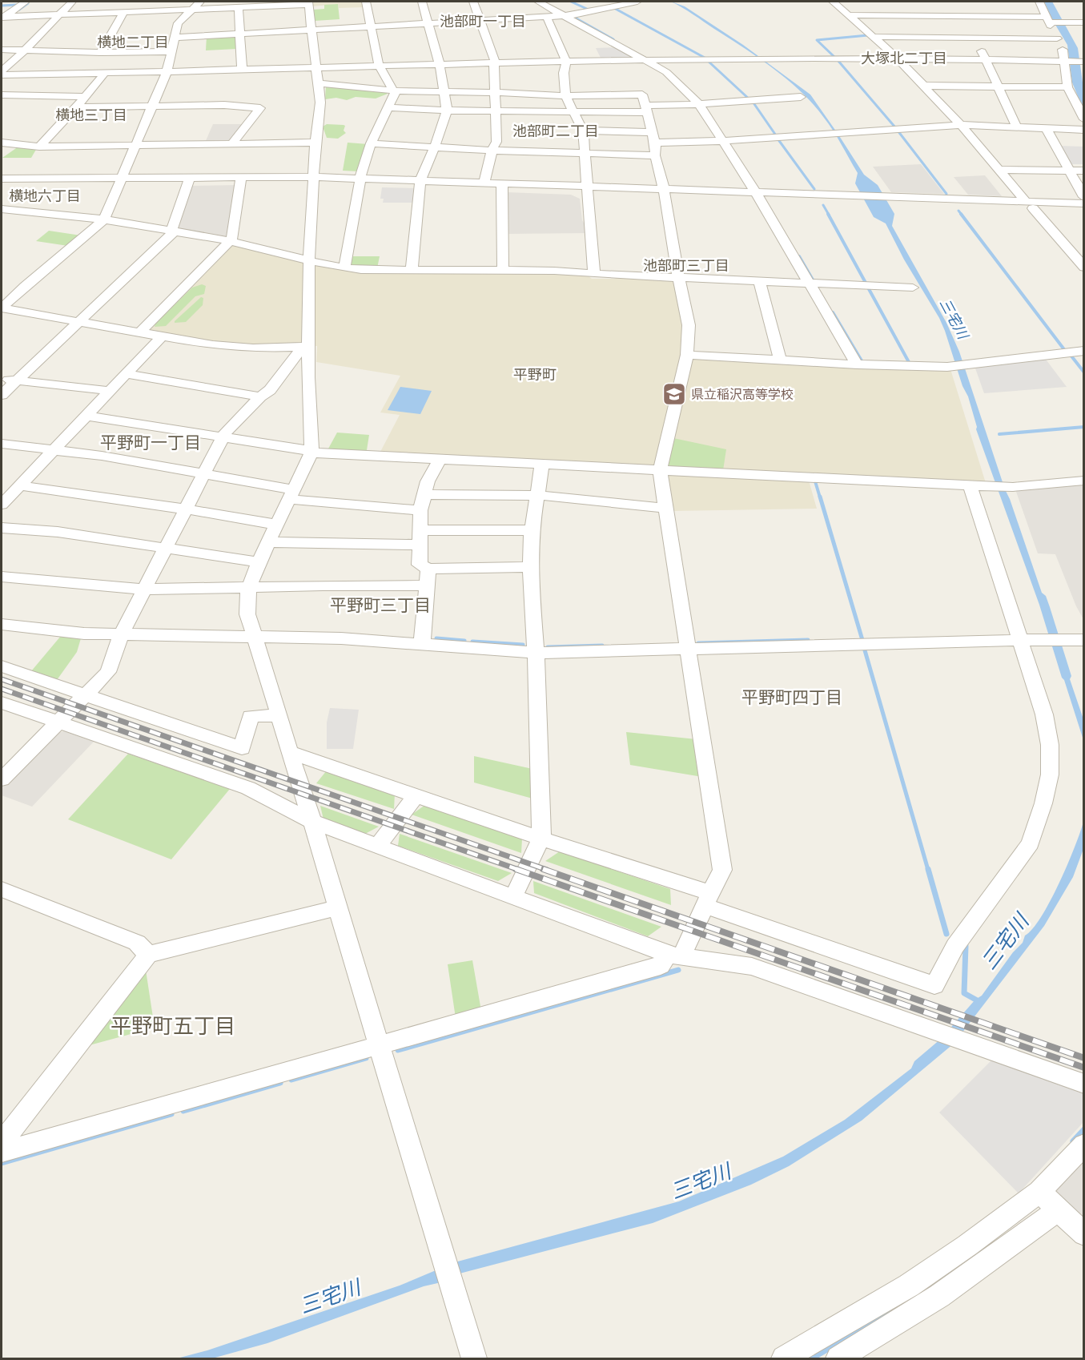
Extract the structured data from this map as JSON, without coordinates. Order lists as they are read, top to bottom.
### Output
{
  "districts": [
    "池部町一丁目",
    "横地二丁目",
    "大塚北二丁目",
    "横地三丁目",
    "池部町二丁目",
    "横地六丁目",
    "池部町三丁目",
    "平野町",
    "平野町一丁目",
    "平野町三丁目",
    "平野町四丁目",
    "平野町五丁目"
  ],
  "water": ["三宅川"],
  "places": {
    "school or university": ["県立稲沢高等学校"]
  }
}
